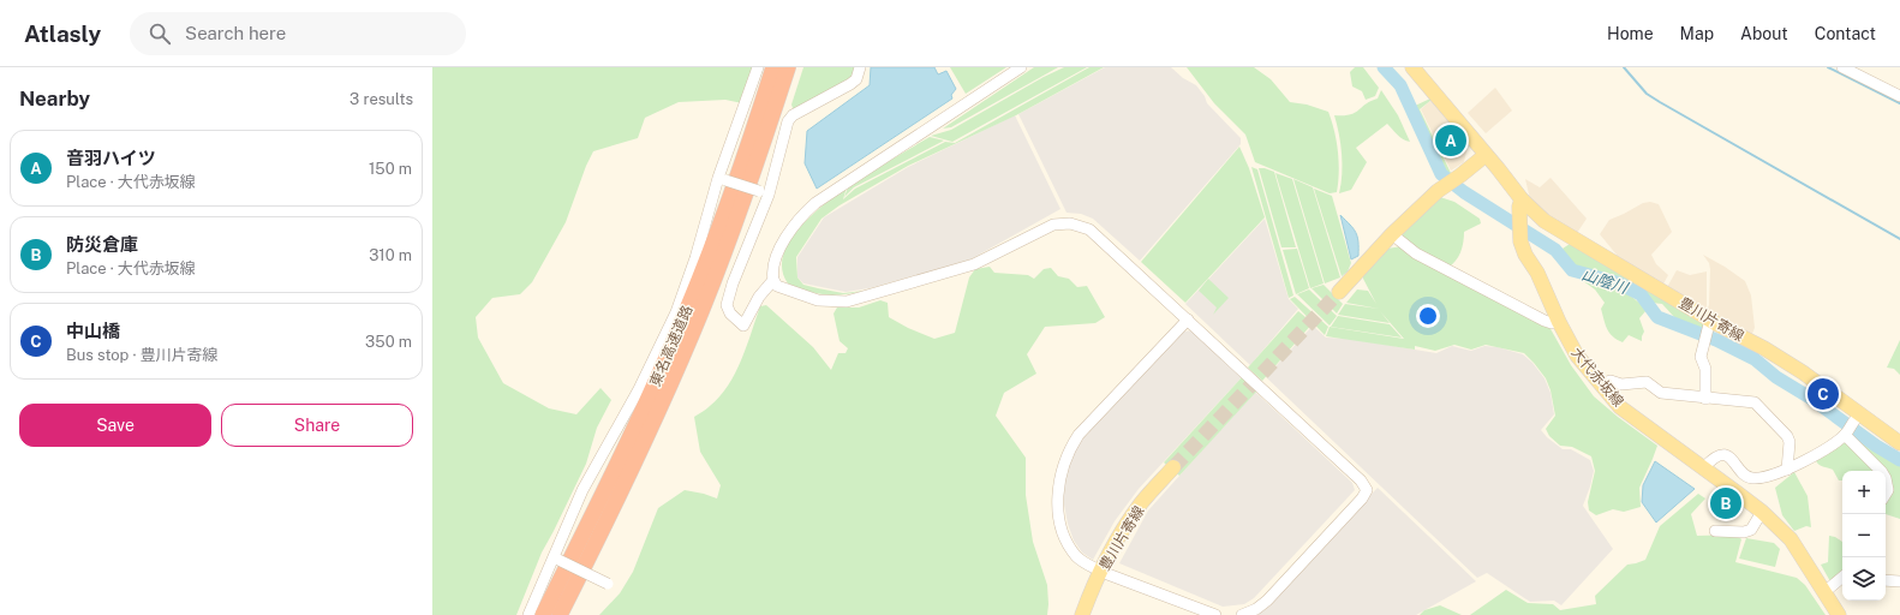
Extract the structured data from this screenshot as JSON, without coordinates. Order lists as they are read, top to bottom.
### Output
{
  "streets": {
    "highway": ["東名高速道路"],
    "main road": ["豊川片寄線", "大代赤坂線"]
  },
  "crossings": [
    ["豊川片寄線", "大代赤坂線"]
  ],
  "water": ["山陰川"],
  "page": {
    "header": "Atlasly",
    "search": "Search here",
    "nav": [
      "Home",
      "Map",
      "About",
      "Contact"
    ],
    "heading": ["Nearby", "3 results"],
    "pins": ["A", "C", "B"],
    "list": [
      {
        "mark": "A",
        "name": "音羽ハイツ",
        "note": "Place · 大代赤坂線",
        "value": "150 m"
      },
      {
        "mark": "B",
        "name": "防災倉庫",
        "note": "Place · 大代赤坂線",
        "value": "310 m"
      },
      {
        "mark": "C",
        "name": "中山橋",
        "note": "Bus stop · 豊川片寄線",
        "value": "350 m"
      }
    ],
    "buttons": ["Save", "Share"],
    "map_buttons": ["+", "−"]
  }
}
